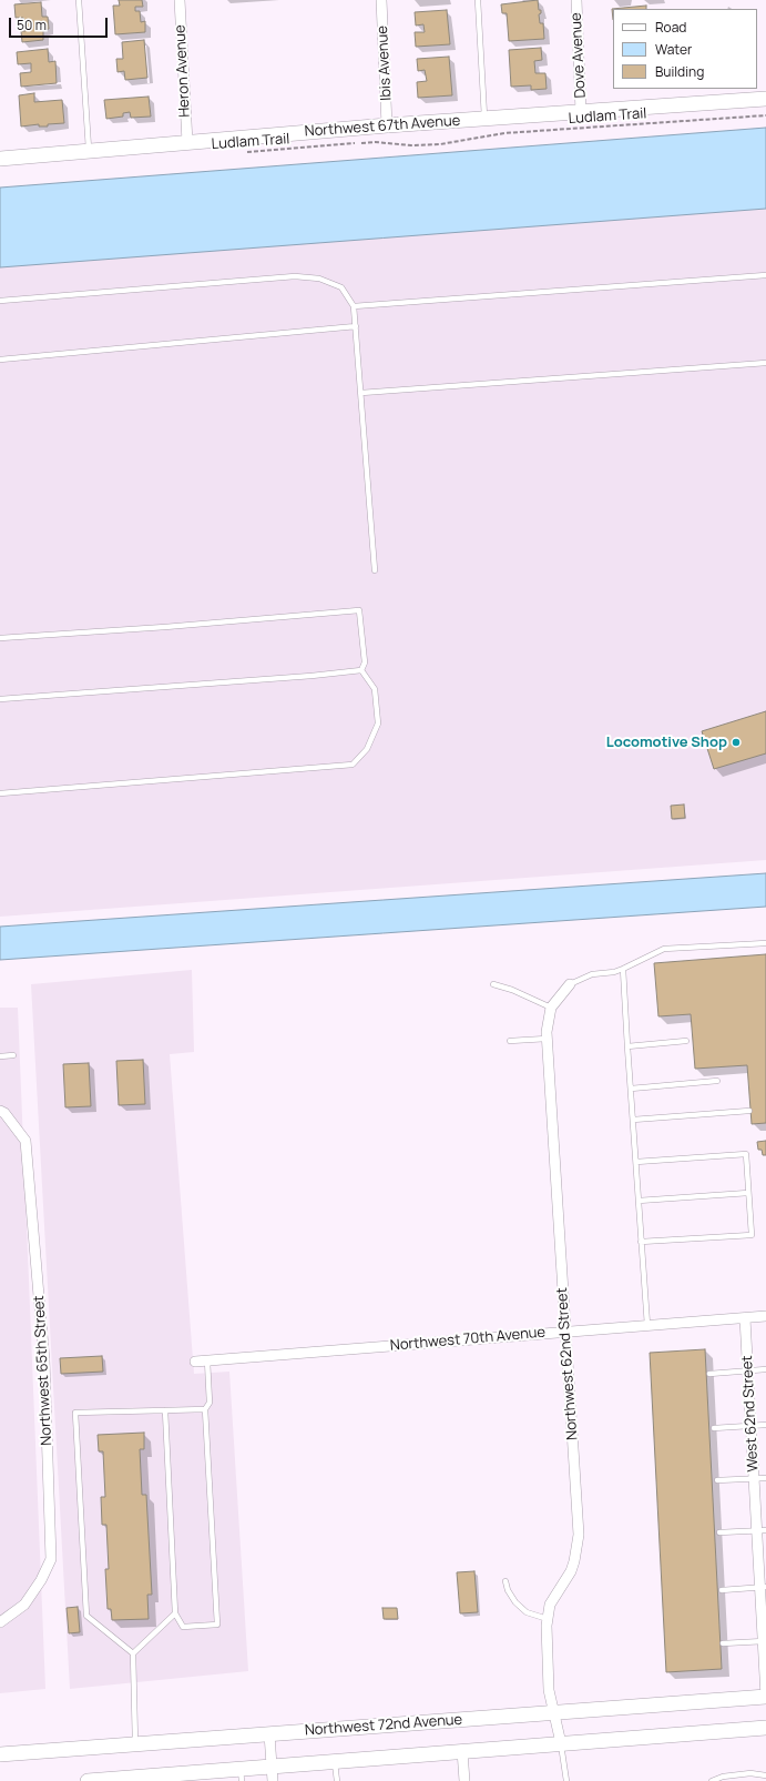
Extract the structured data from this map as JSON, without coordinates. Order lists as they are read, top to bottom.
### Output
{
  "streets": {
    "main road": ["Northwest 67th Avenue", "Northwest 72nd Avenue"],
    "street": [
      "Dove Avenue",
      "Ibis Avenue",
      "Heron Avenue",
      "Northwest 70th Avenue",
      "Northwest 62nd Street",
      "Northwest 65th Street",
      "West 62nd Street"
    ],
    "path": ["Ludlam Trail"]
  },
  "crossings": [
    ["Dove Avenue", "Northwest 67th Avenue"],
    ["Ibis Avenue", "Northwest 67th Avenue"],
    ["Heron Avenue", "Northwest 67th Avenue"],
    ["Northwest 70th Avenue", "Northwest 62nd Street"],
    ["Northwest 70th Avenue", "West 62nd Street"],
    ["Northwest 62nd Street", "Northwest 72nd Avenue"],
    ["West 62nd Street", "Northwest 72nd Avenue"]
  ],
  "places": ["Locomotive Shop"],
  "legend": ["Road", "Water", "Building"],
  "scale_bar": "50 m"
}
